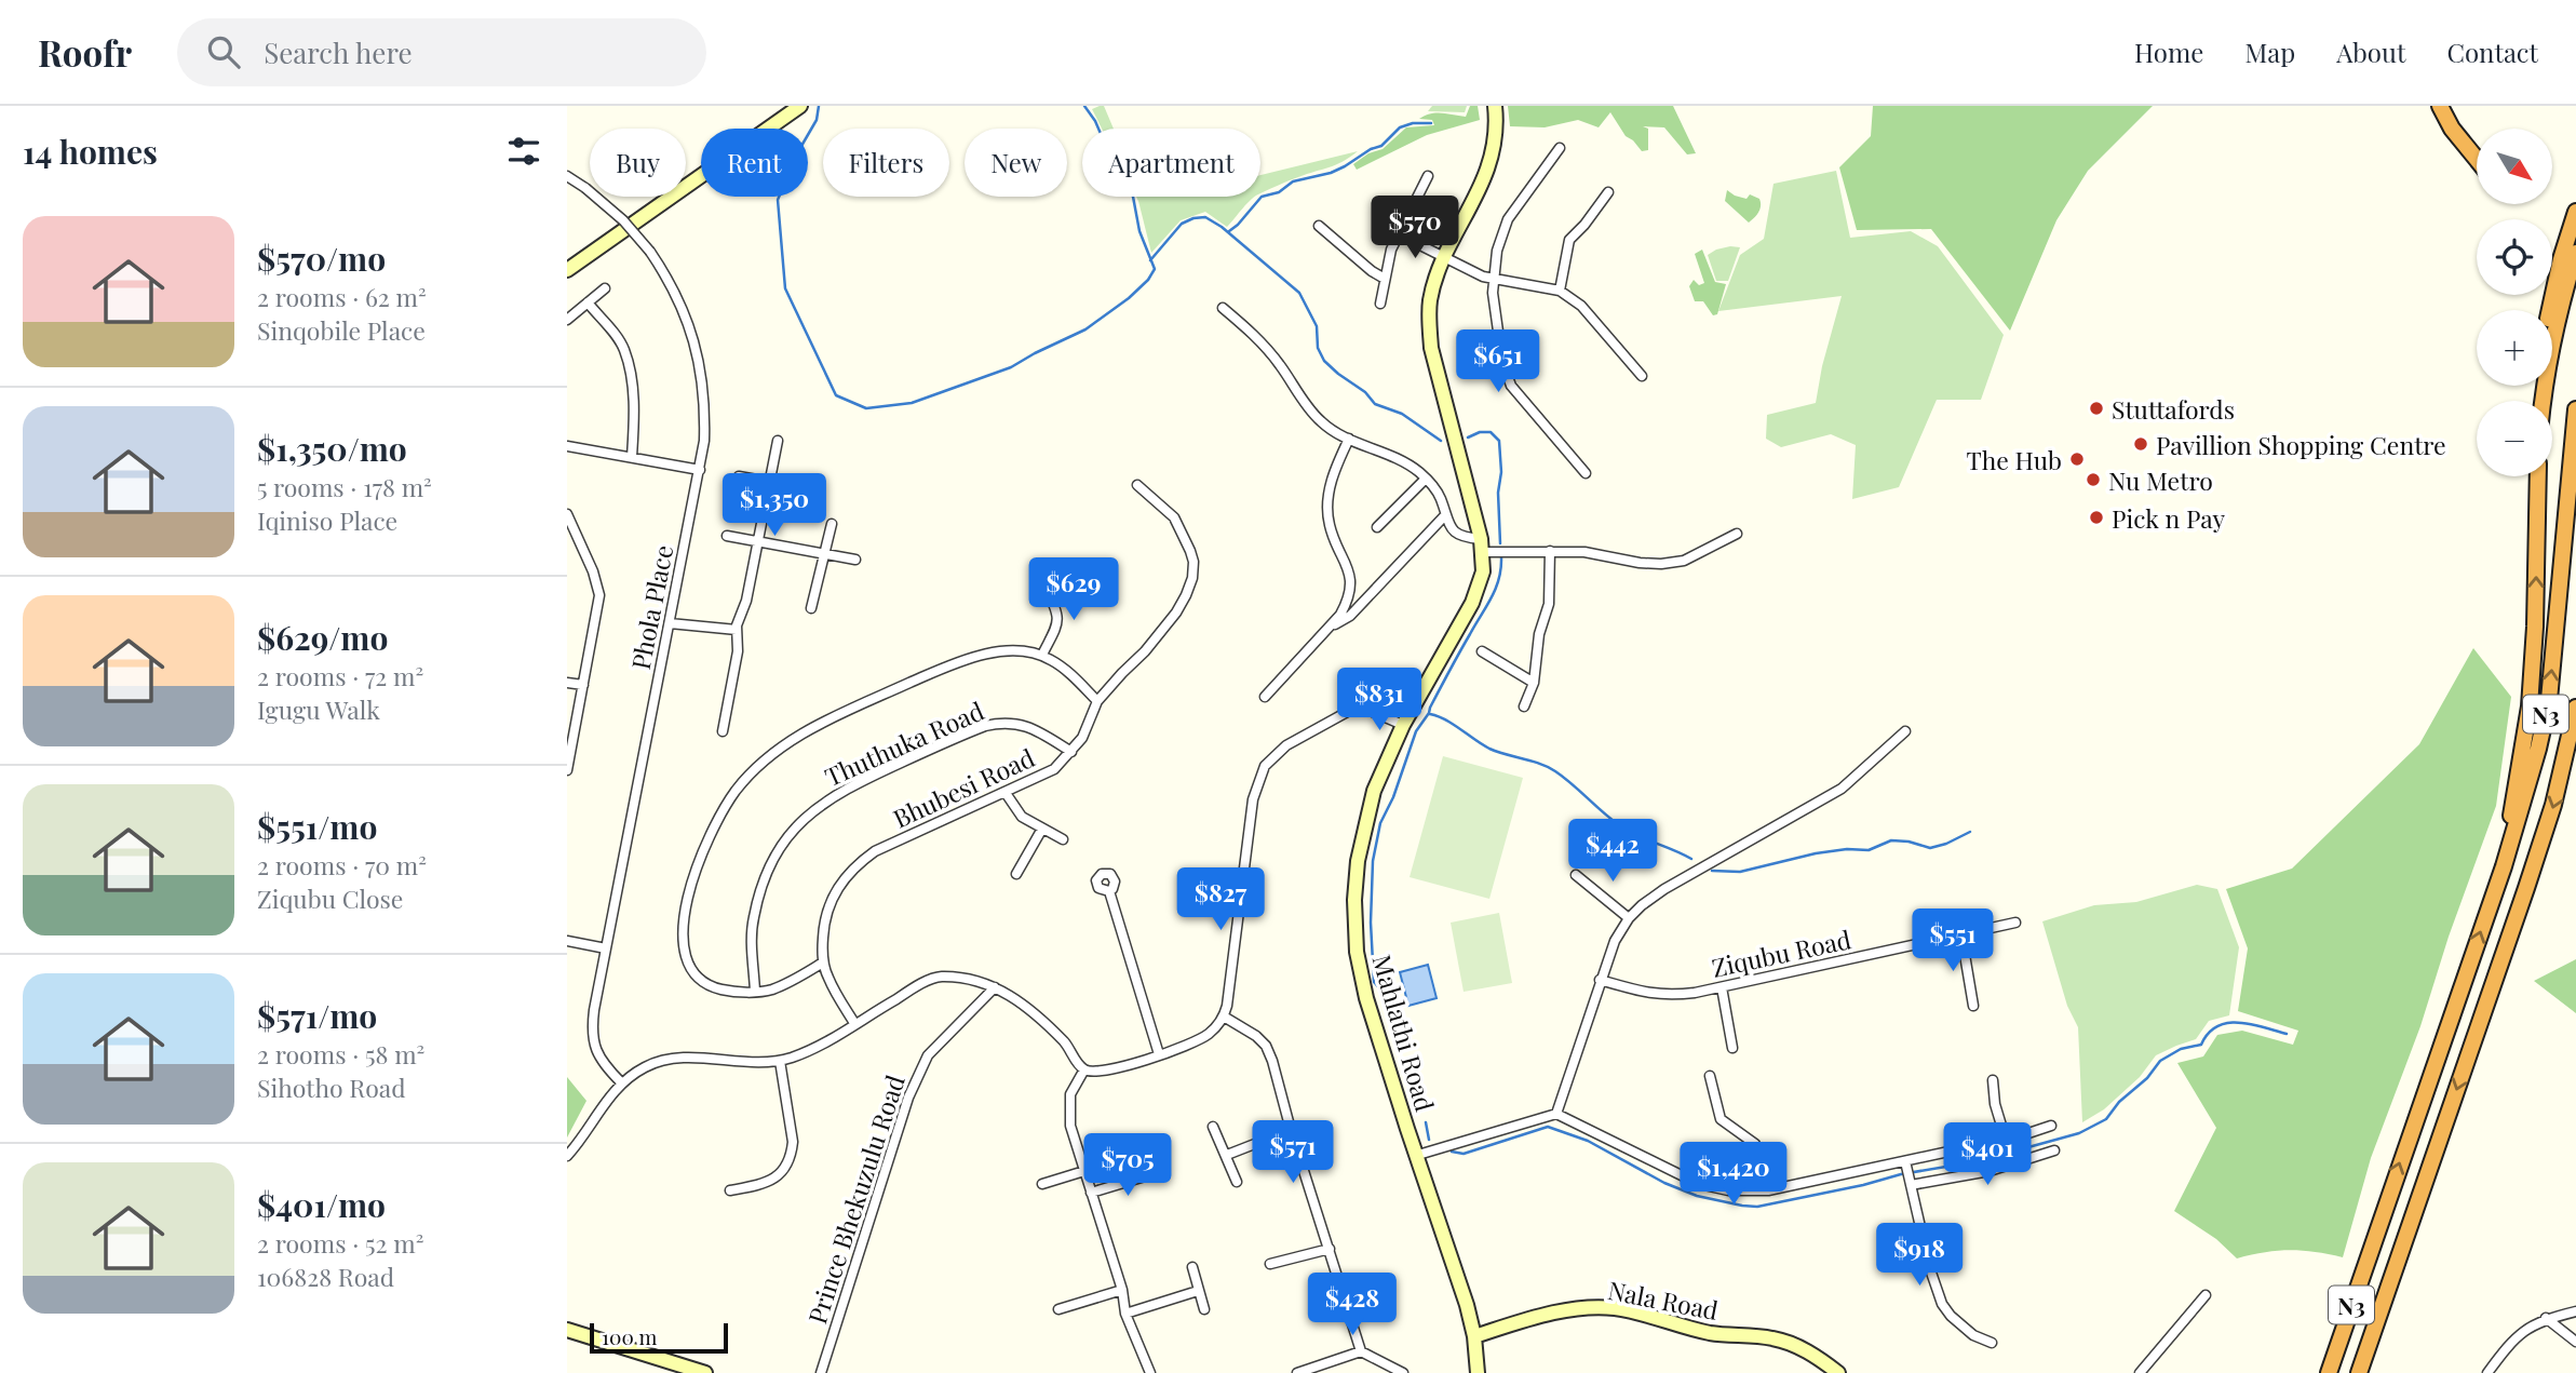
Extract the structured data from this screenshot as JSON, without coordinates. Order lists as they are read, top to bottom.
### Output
{
  "streets": {
    "highway": ["N3"],
    "street": [
      "Phola Place",
      "Thuthuka Road",
      "Bhubesi Road",
      "Ziqubu Road",
      "Mahlathi Road",
      "Prince Bhekuzulu Road",
      "Nala Road"
    ]
  },
  "crossings": [
    ["Thuthuka Road", "Bhubesi Road"],
    ["Mahlathi Road", "Nala Road"]
  ],
  "places": [
    "Stuttafords",
    "Pavillion Shopping Centre",
    "The Hub",
    "Nu Metro",
    "Pick n Pay"
  ],
  "scale_bar": "100 m",
  "north": "bottom right",
  "page": {
    "header": "Roofr",
    "search": "Search here",
    "nav": [
      "Home",
      "Map",
      "About",
      "Contact"
    ],
    "heading": "14 homes",
    "map_buttons": ["+", "−"],
    "chip": [
      "Buy",
      "Rent",
      "Filters",
      "New",
      "Apartment"
    ],
    "price": [
      "$570",
      "$651",
      "$1,350",
      "$629",
      "$831",
      "$442",
      "$827",
      "$551",
      "$571",
      "$401",
      "$705",
      "$1,420",
      "$918",
      "$428"
    ],
    "list": [
      {
        "name": "$570/mo",
        "note": "2 rooms · 62 m² · Sinqobile Place"
      },
      {
        "name": "$1,350/mo",
        "note": "5 rooms · 178 m² · Iqiniso Place"
      },
      {
        "name": "$629/mo",
        "note": "2 rooms · 72 m² · Igugu Walk"
      },
      {
        "name": "$551/mo",
        "note": "2 rooms · 70 m² · Ziqubu Close"
      },
      {
        "name": "$571/mo",
        "note": "2 rooms · 58 m² · Sihotho Road"
      },
      {
        "name": "$401/mo",
        "note": "2 rooms · 52 m² · 106828 Road"
      }
    ],
    "scale": "100 m"
  }
}
